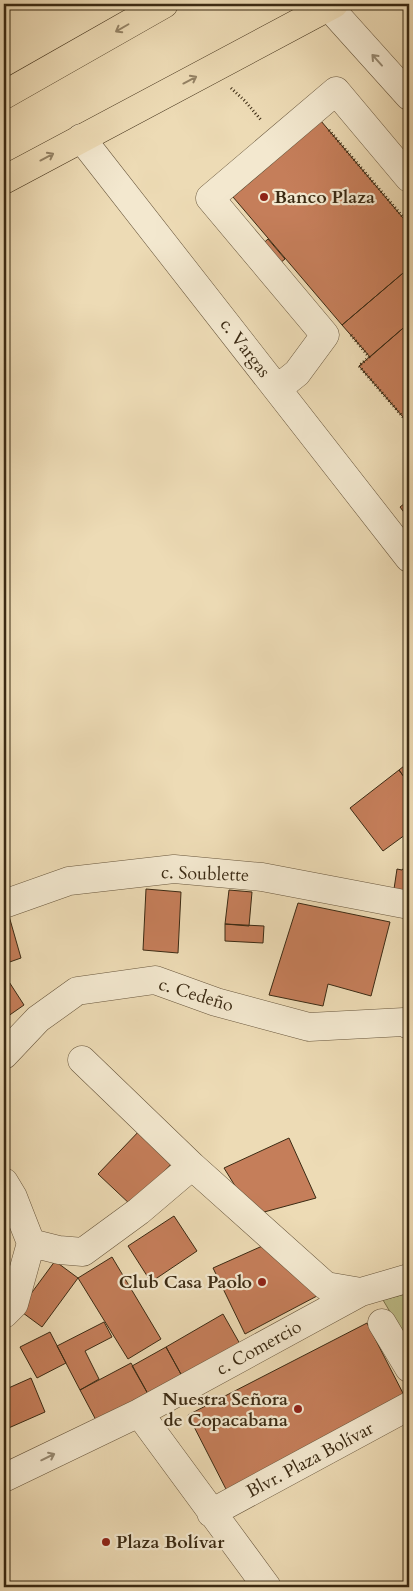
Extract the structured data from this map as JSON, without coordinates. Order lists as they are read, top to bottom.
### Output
{
  "streets": {
    "street": [
      "c. Vargas",
      "c. Soublette",
      "c. Cedeño",
      "c. Comercio",
      "Blvr. Plaza Bolívar"
    ]
  },
  "places": [
    "Banco Plaza",
    "Club Casa Paolo",
    "Nuestra Señora de Copacabana",
    "Plaza Bolívar"
  ]
}
